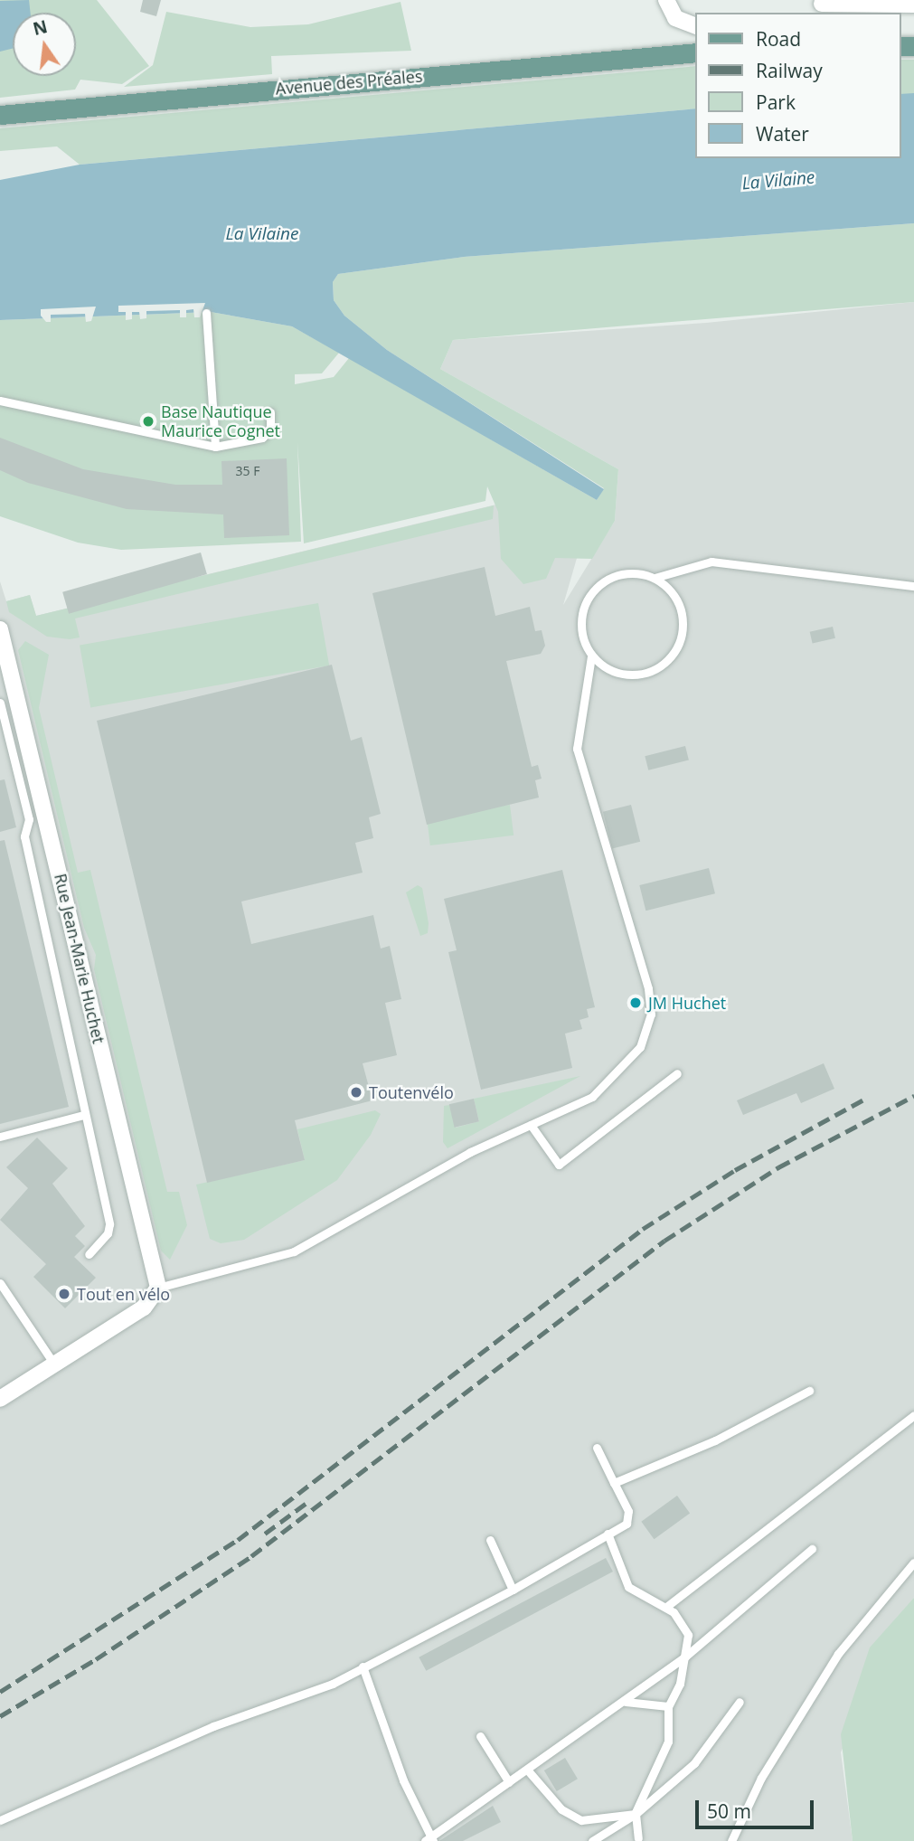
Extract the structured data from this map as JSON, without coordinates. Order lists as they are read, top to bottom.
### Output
{
  "streets": {
    "main road": ["Avenue des Préales"],
    "street": ["Rue Jean-Marie Huchet"]
  },
  "water": ["La Vilaine"],
  "places": [
    "Base Nautique Maurice Cognet",
    "JM Huchet",
    "Toutenvélo",
    "Tout en vélo"
  ],
  "house_numbers": ["35 F"],
  "legend": [
    "Road",
    "Railway",
    "Park",
    "Water"
  ],
  "scale_bar": "50 m",
  "north": "top"
}
